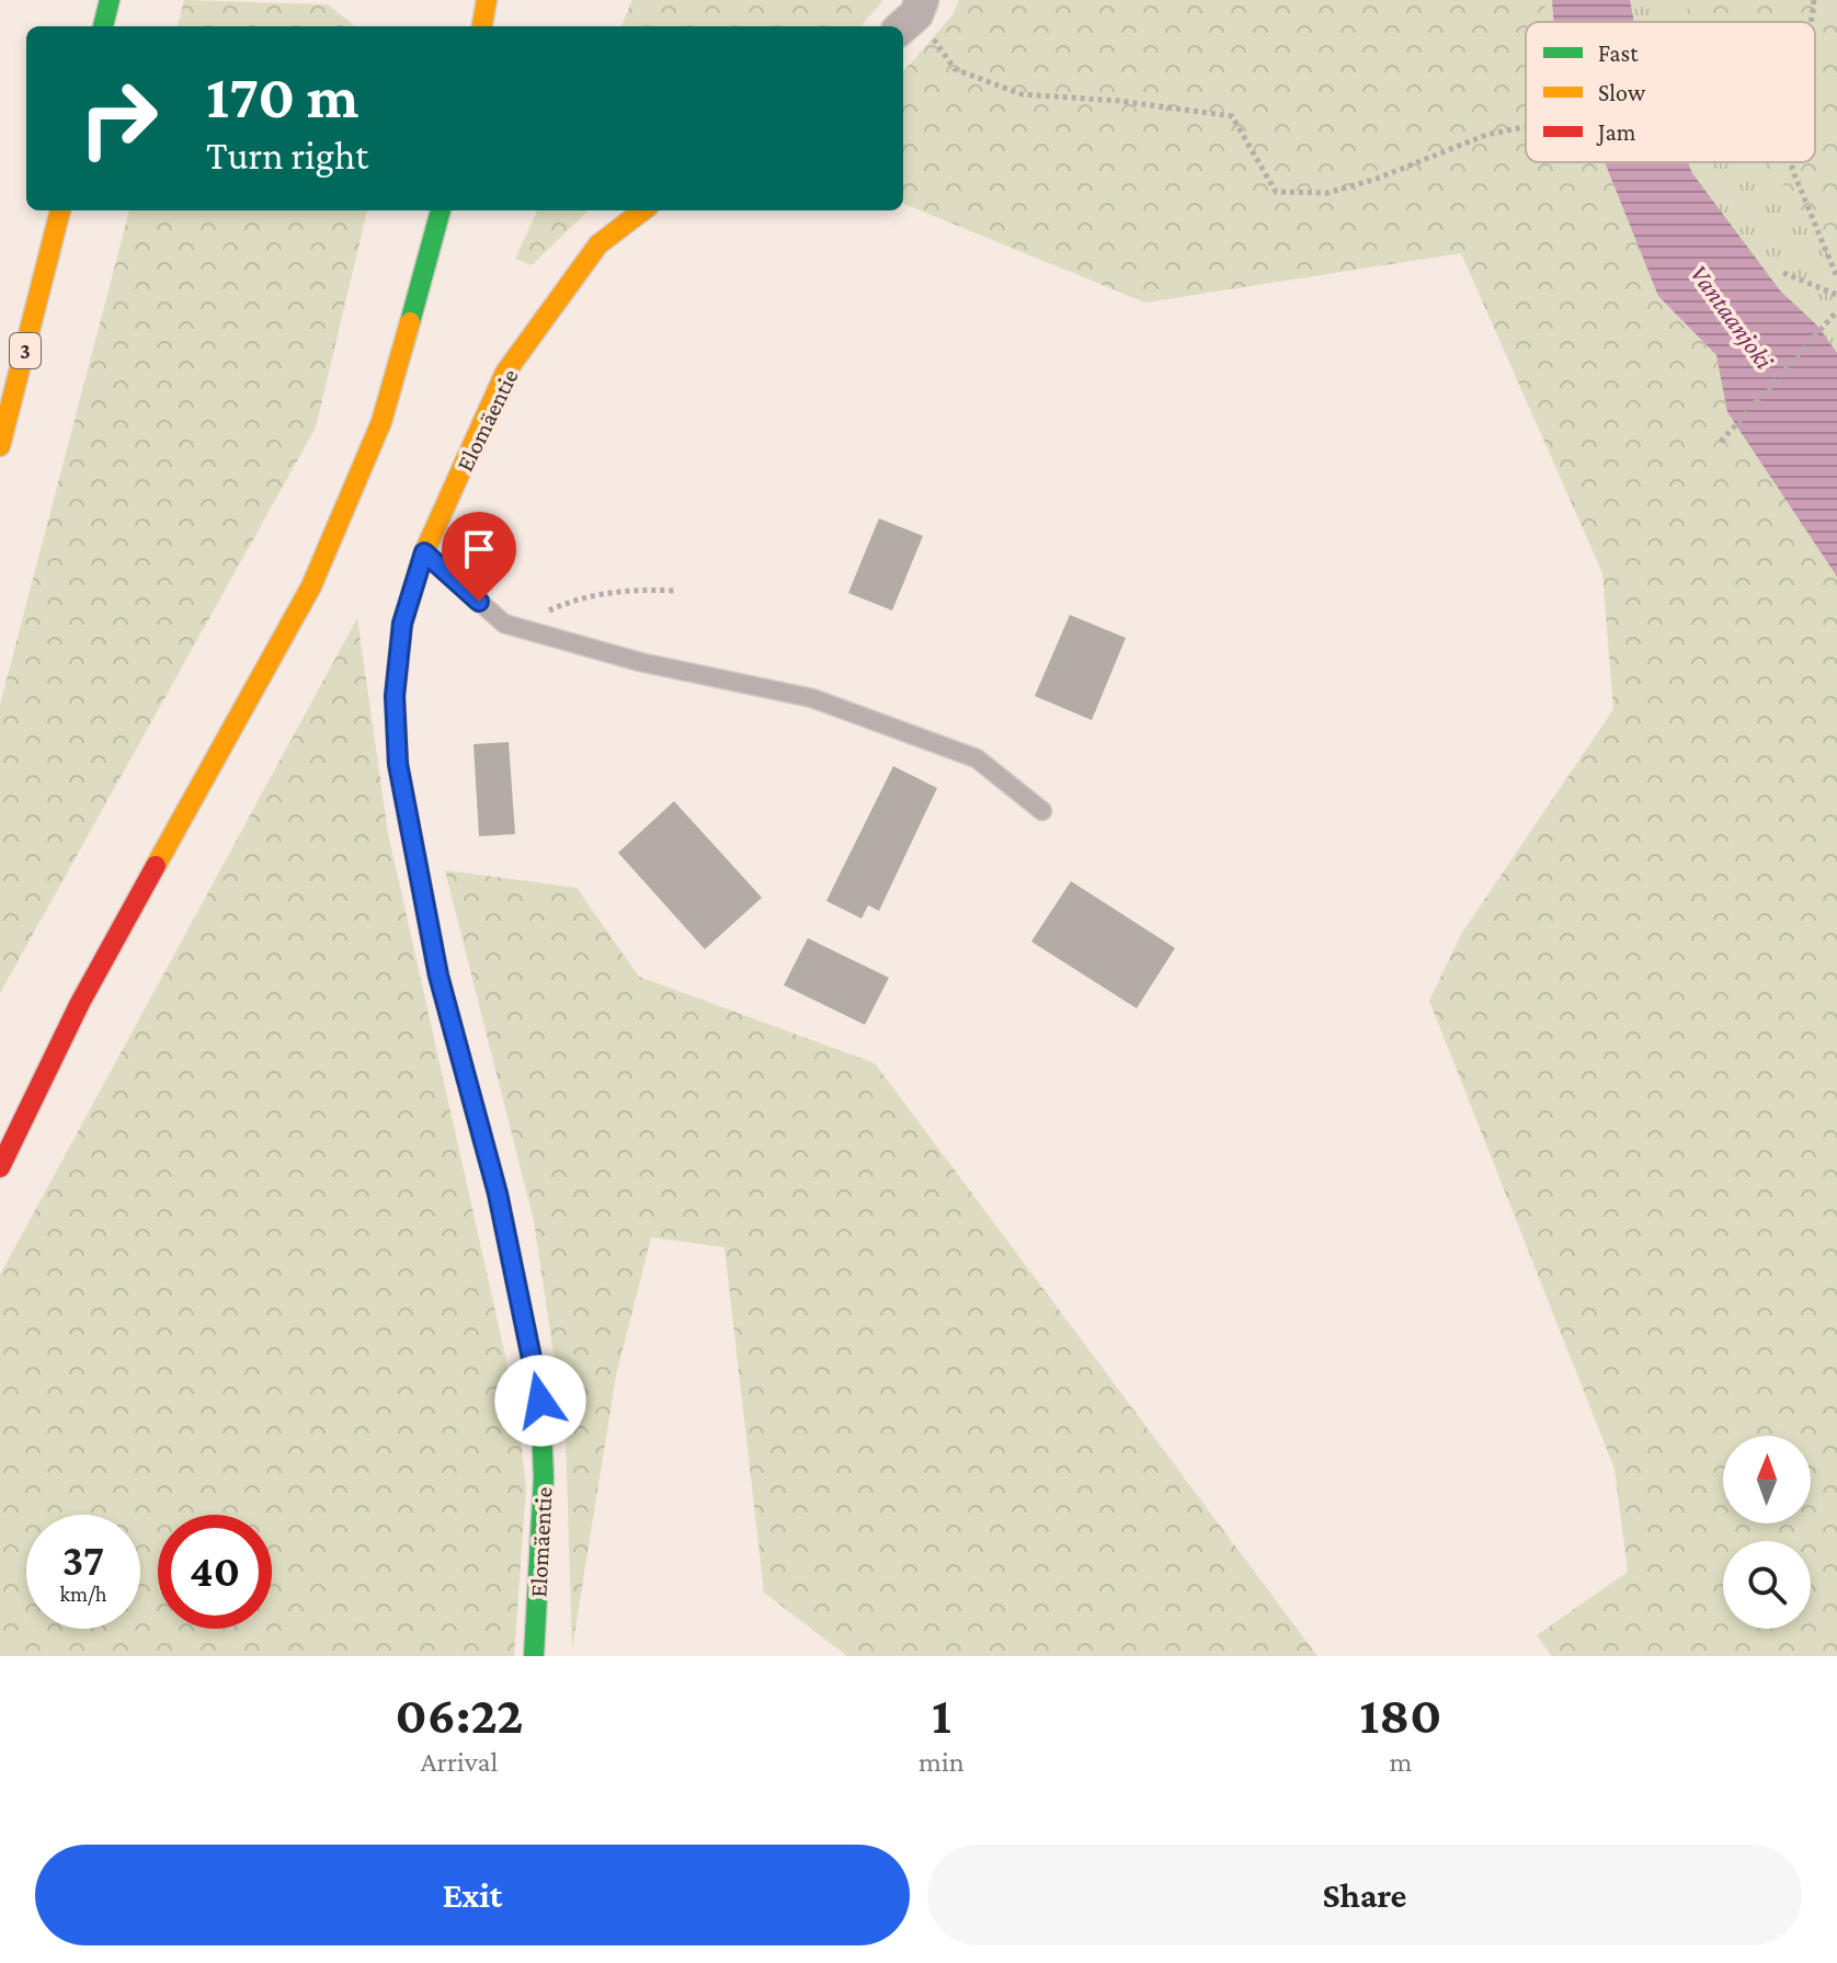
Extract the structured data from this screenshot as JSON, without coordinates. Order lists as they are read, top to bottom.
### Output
{
  "streets": {
    "main road": ["3", "Elomäentie"]
  },
  "water": ["Vantaanjoki"],
  "legend": ["Fast", "Slow", "Jam"],
  "north": "top",
  "page": {
    "turn": ["170 m", "Turn right"],
    "speed": "37 km/h",
    "limit": "40",
    "eta": [
      "06:22",
      "Arrival",
      "1",
      "min",
      "180",
      "m"
    ],
    "buttons": ["Exit", "Share"]
  }
}
